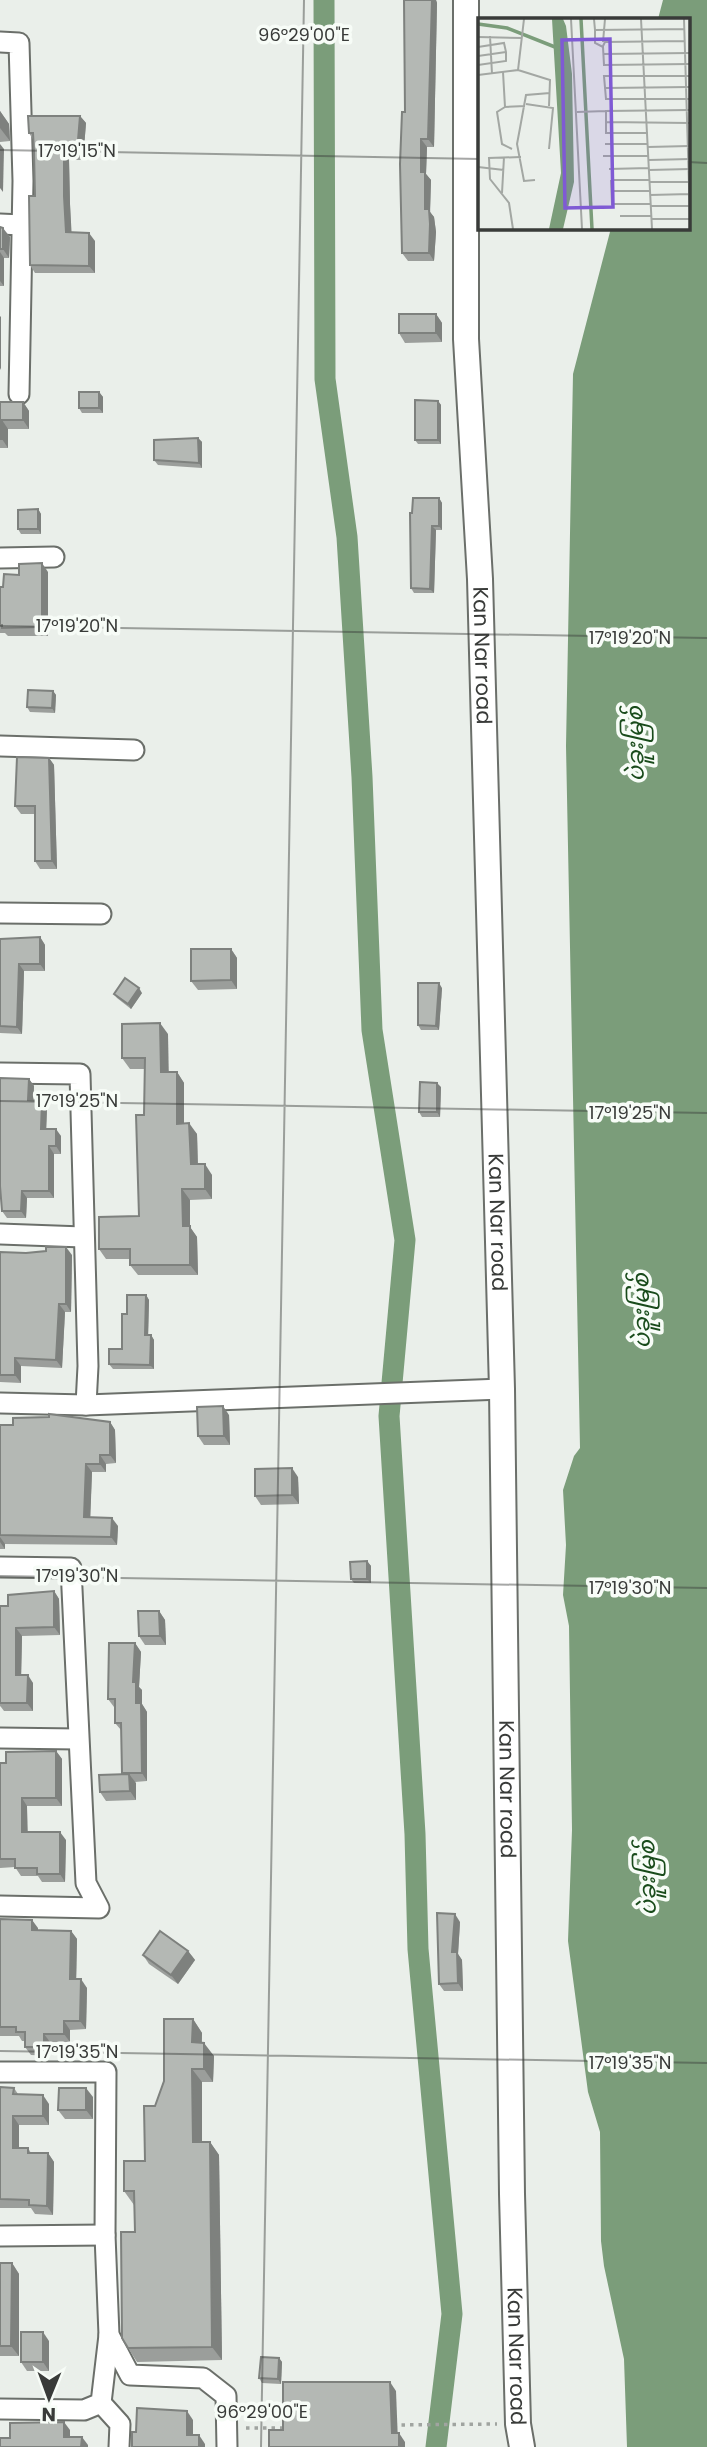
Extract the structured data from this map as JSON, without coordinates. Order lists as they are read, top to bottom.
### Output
{
  "streets": {
    "street": ["Kan Nar road"]
  },
  "water": ["ပဲခူးမြစ်"],
  "north": "bottom",
  "coordinates": [
    "96°29'00\"E",
    "17°19'15\"N",
    "17°19'20\"N",
    "17°19'25\"N",
    "17°19'30\"N",
    "17°19'35\"N"
  ]
}
